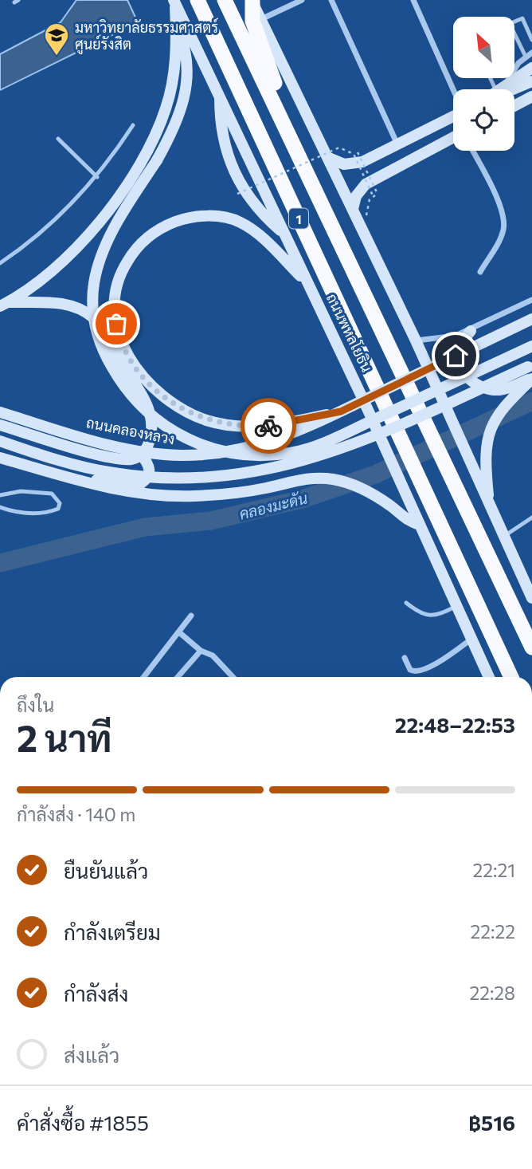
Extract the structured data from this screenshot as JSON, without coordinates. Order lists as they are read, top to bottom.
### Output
{
  "streets": {
    "highway": ["1", "ถนนพหลโยธิน"],
    "main road": ["ถนนคลองหลวง"]
  },
  "water": ["คลองมะดัน"],
  "places": {
    "school or university": ["มหาวิทยาลัยธรรมศาสตร์ ศูนย์รังสิต"]
  },
  "north": "top left",
  "page": {
    "heading": ["2 นาที", "ถึงใน", "22:48–22:53"],
    "panel": ["คำสั่งซื้อ #1855", "฿516"],
    "bar": "กำลังส่ง · 140 m",
    "list": [
      ["ยืนยันแล้ว", "22:21"],
      ["กำลังเตรียม", "22:22"],
      ["กำลังส่ง", "22:28"],
      "ส่งแล้ว"
    ]
  }
}
